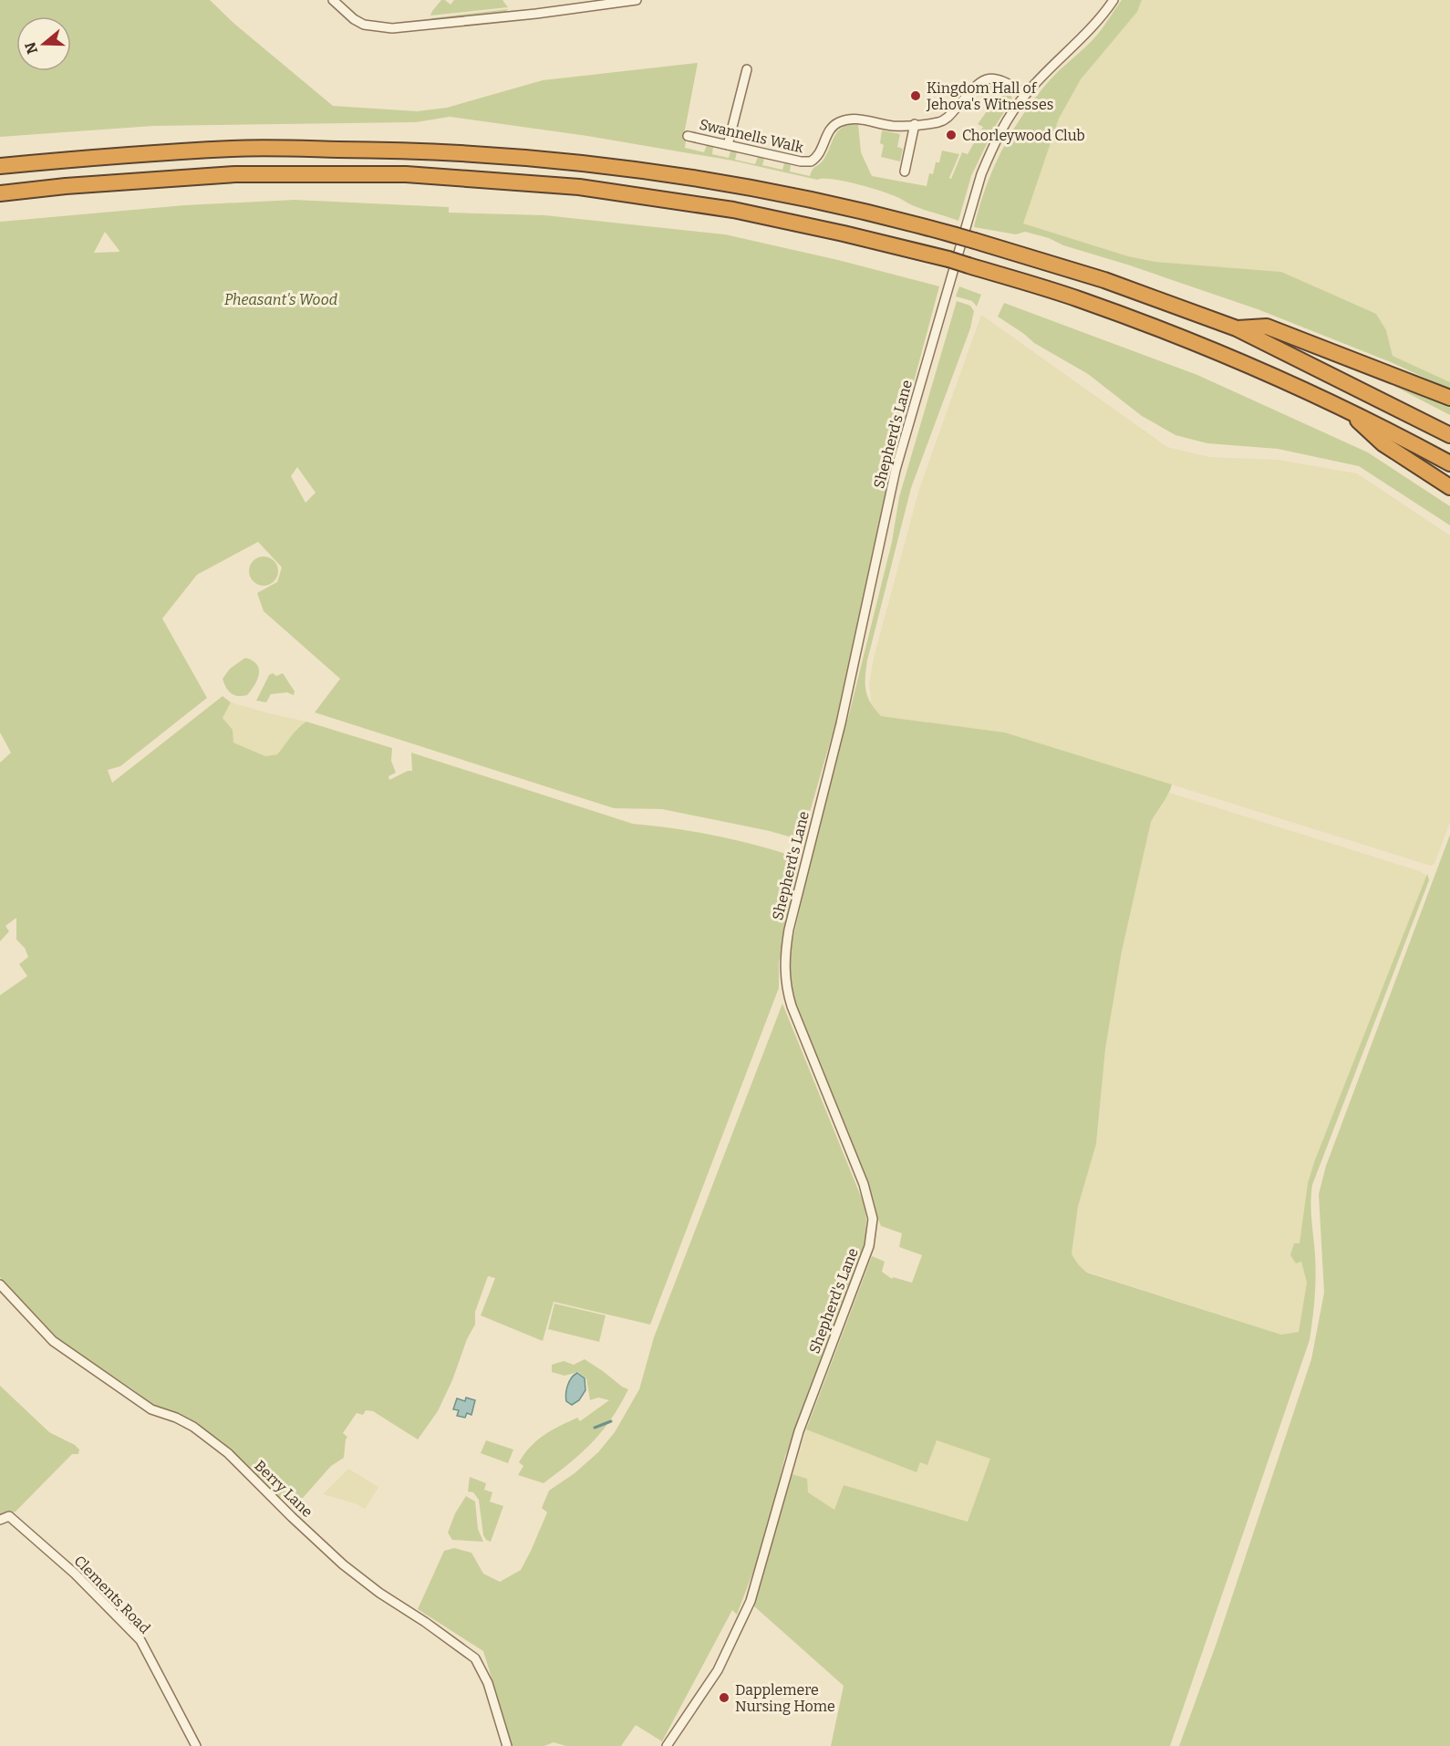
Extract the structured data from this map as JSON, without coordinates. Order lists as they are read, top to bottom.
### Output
{
  "streets": {
    "street": [
      "Swannells Walk",
      "Shepherd's Lane",
      "Berry Lane",
      "Clements Road"
    ]
  },
  "crossings": [
    ["Swannells Walk", "Shepherd's Lane"]
  ],
  "parks": ["Pheasant's Wood"],
  "places": ["Kingdom Hall of Jehova's Witnesses", "Chorleywood Club", "Dapplemere Nursing Home"],
  "north": "left"
}
